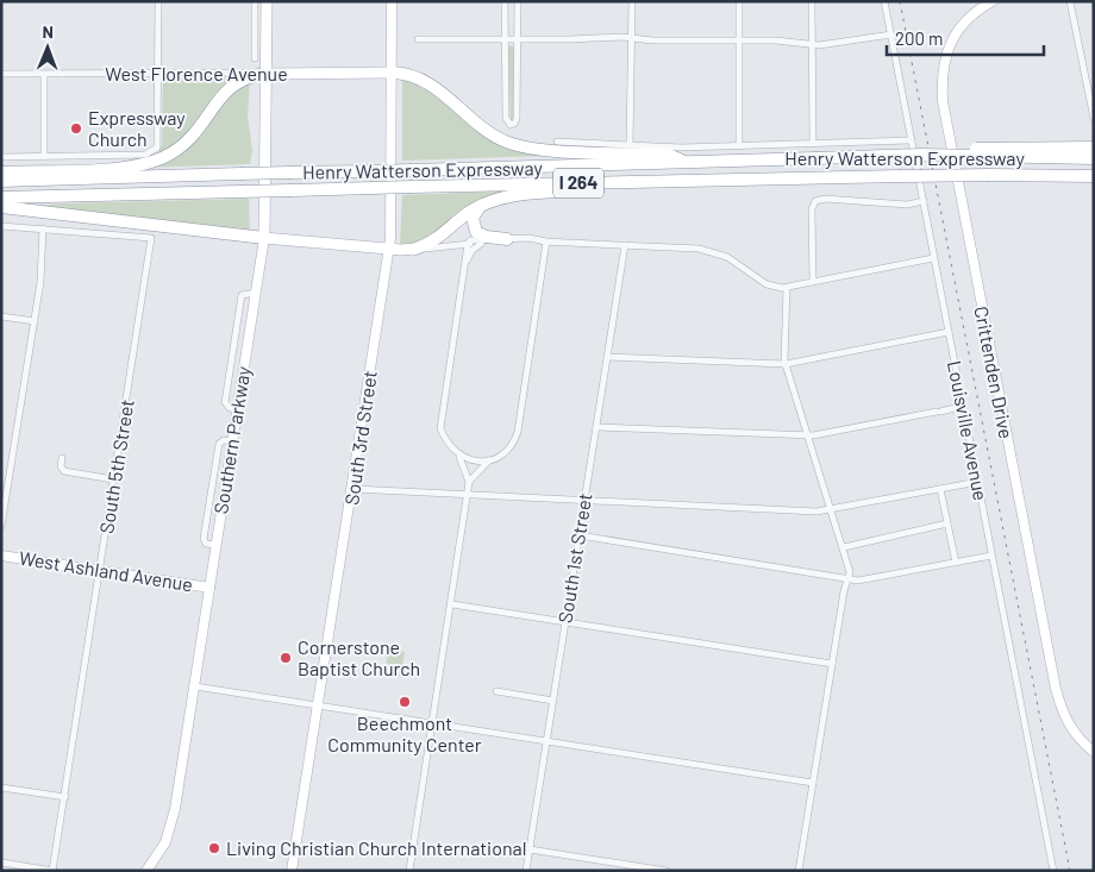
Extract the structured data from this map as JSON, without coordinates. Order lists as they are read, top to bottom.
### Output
{
  "streets": {
    "highway": ["Henry Watterson Expressway", "I 264"],
    "main road": [
      "West Florence Avenue",
      "Crittenden Drive",
      "South 3rd Street",
      "Southern Parkway",
      "West Ashland Avenue"
    ],
    "street": ["Louisville Avenue", "South 5th Street", "South 1st Street"]
  },
  "crossings": [
    ["West Florence Avenue", "South 3rd Street"],
    ["West Florence Avenue", "Southern Parkway"],
    ["Southern Parkway", "West Ashland Avenue"],
    ["South 5th Street", "West Ashland Avenue"]
  ],
  "places": [
    "Expressway Church",
    "Cornerstone Baptist Church",
    "Beechmont Community Center",
    "Living Christian Church International"
  ],
  "scale_bar": "200 m",
  "north": "top"
}
